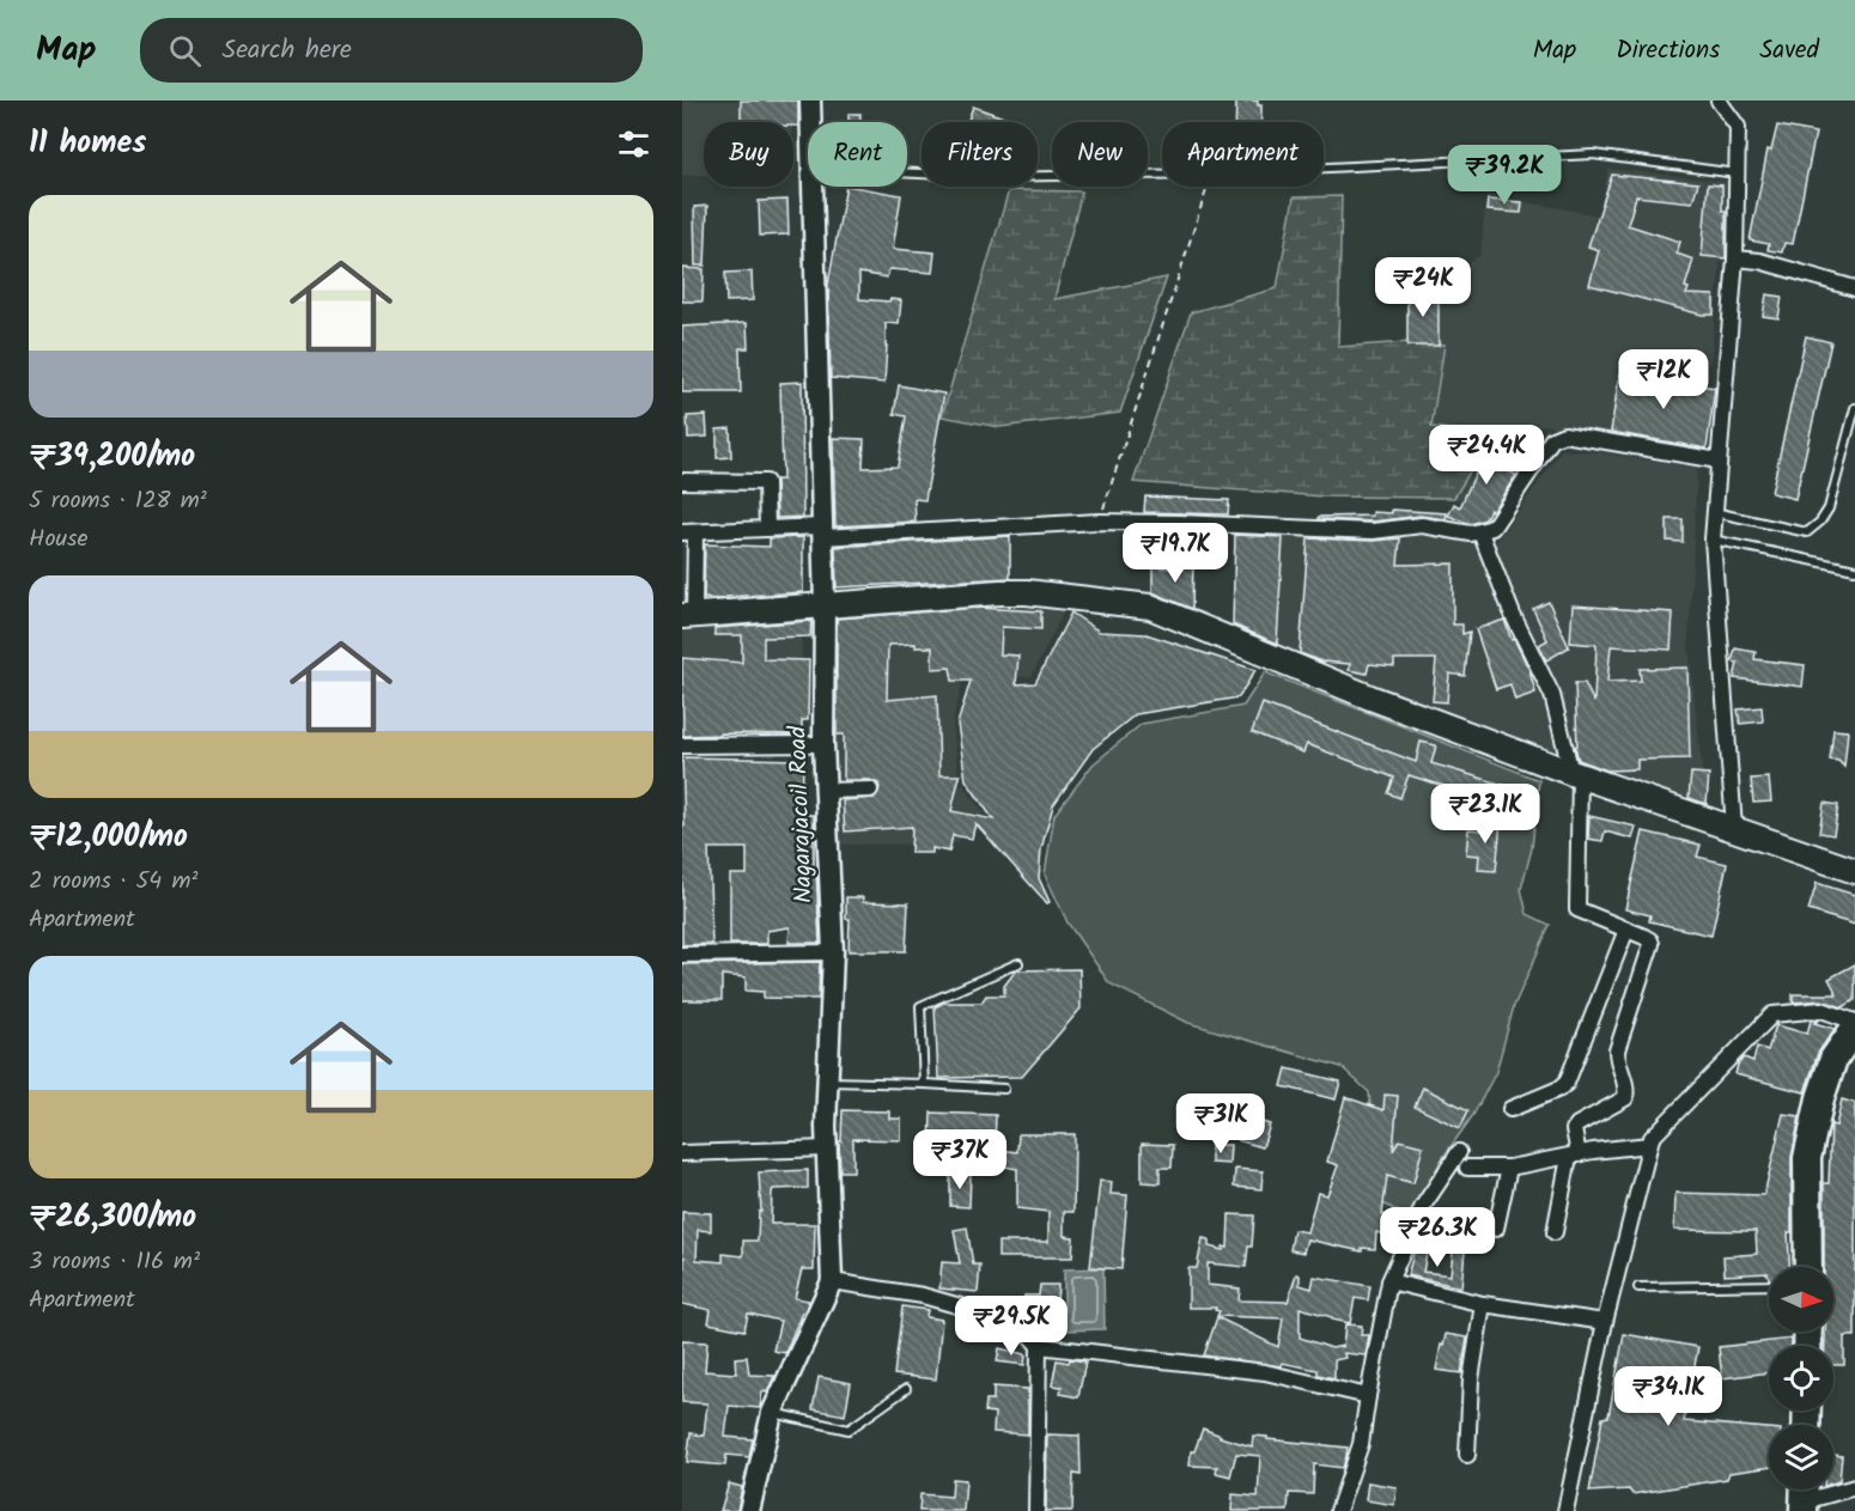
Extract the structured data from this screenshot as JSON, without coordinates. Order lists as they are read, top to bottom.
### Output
{
  "streets": {
    "street": ["Nagarajacoil Road"]
  },
  "north": "right",
  "page": {
    "header": "Map",
    "search": "Search here",
    "nav": ["Map", "Directions", "Saved"],
    "heading": "11 homes",
    "chip": [
      "Buy",
      "Rent",
      "Filters",
      "New",
      "Apartment"
    ],
    "price": [
      "₹39.2K",
      "₹24K",
      "₹12K",
      "₹24.4K",
      "₹19.7K",
      "₹23.1K",
      "₹31K",
      "₹37K",
      "₹26.3K",
      "₹29.5K",
      "₹34.1K"
    ],
    "list": [
      {
        "name": "₹39,200/mo",
        "note": "5 rooms · 128 m² · House"
      },
      {
        "name": "₹12,000/mo",
        "note": "2 rooms · 54 m² · Apartment"
      },
      {
        "name": "₹26,300/mo",
        "note": "3 rooms · 116 m² · Apartment"
      }
    ]
  }
}
